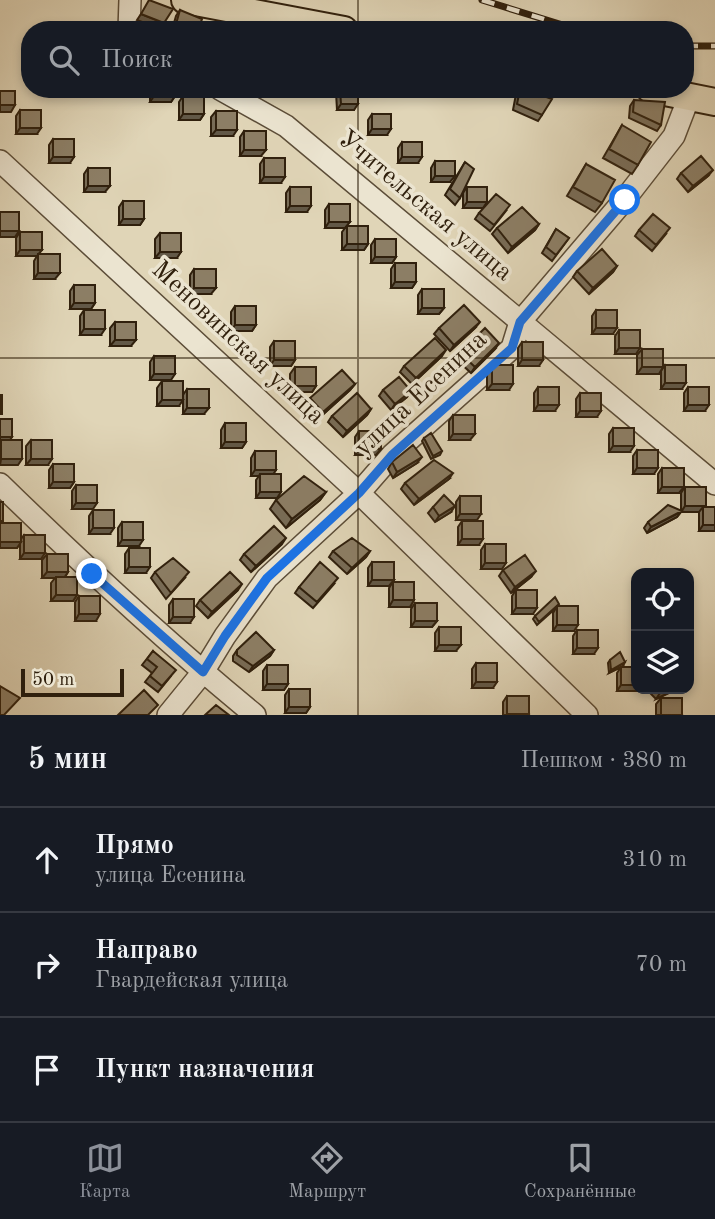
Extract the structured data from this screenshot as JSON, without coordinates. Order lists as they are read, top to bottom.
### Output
{
  "streets": {
    "street": ["Учительская улица", "Меновинская улица", "улица Есенина"]
  },
  "crossings": [
    ["Учительская улица", "улица Есенина"],
    ["Меновинская улица", "улица Есенина"]
  ],
  "scale_bar": "50 m",
  "page": {
    "search": "Поиск",
    "scale": "50 m",
    "heading": ["5 мин", "Пешком · 380 m"],
    "list": [
      ["Прямо", "улица Есенина", "310 m"],
      ["Направо", "Гвардейская улица", "70 m"],
      "Пункт назначения"
    ],
    "nav": ["Карта", "Маршрут", "Сохранённые"]
  }
}
